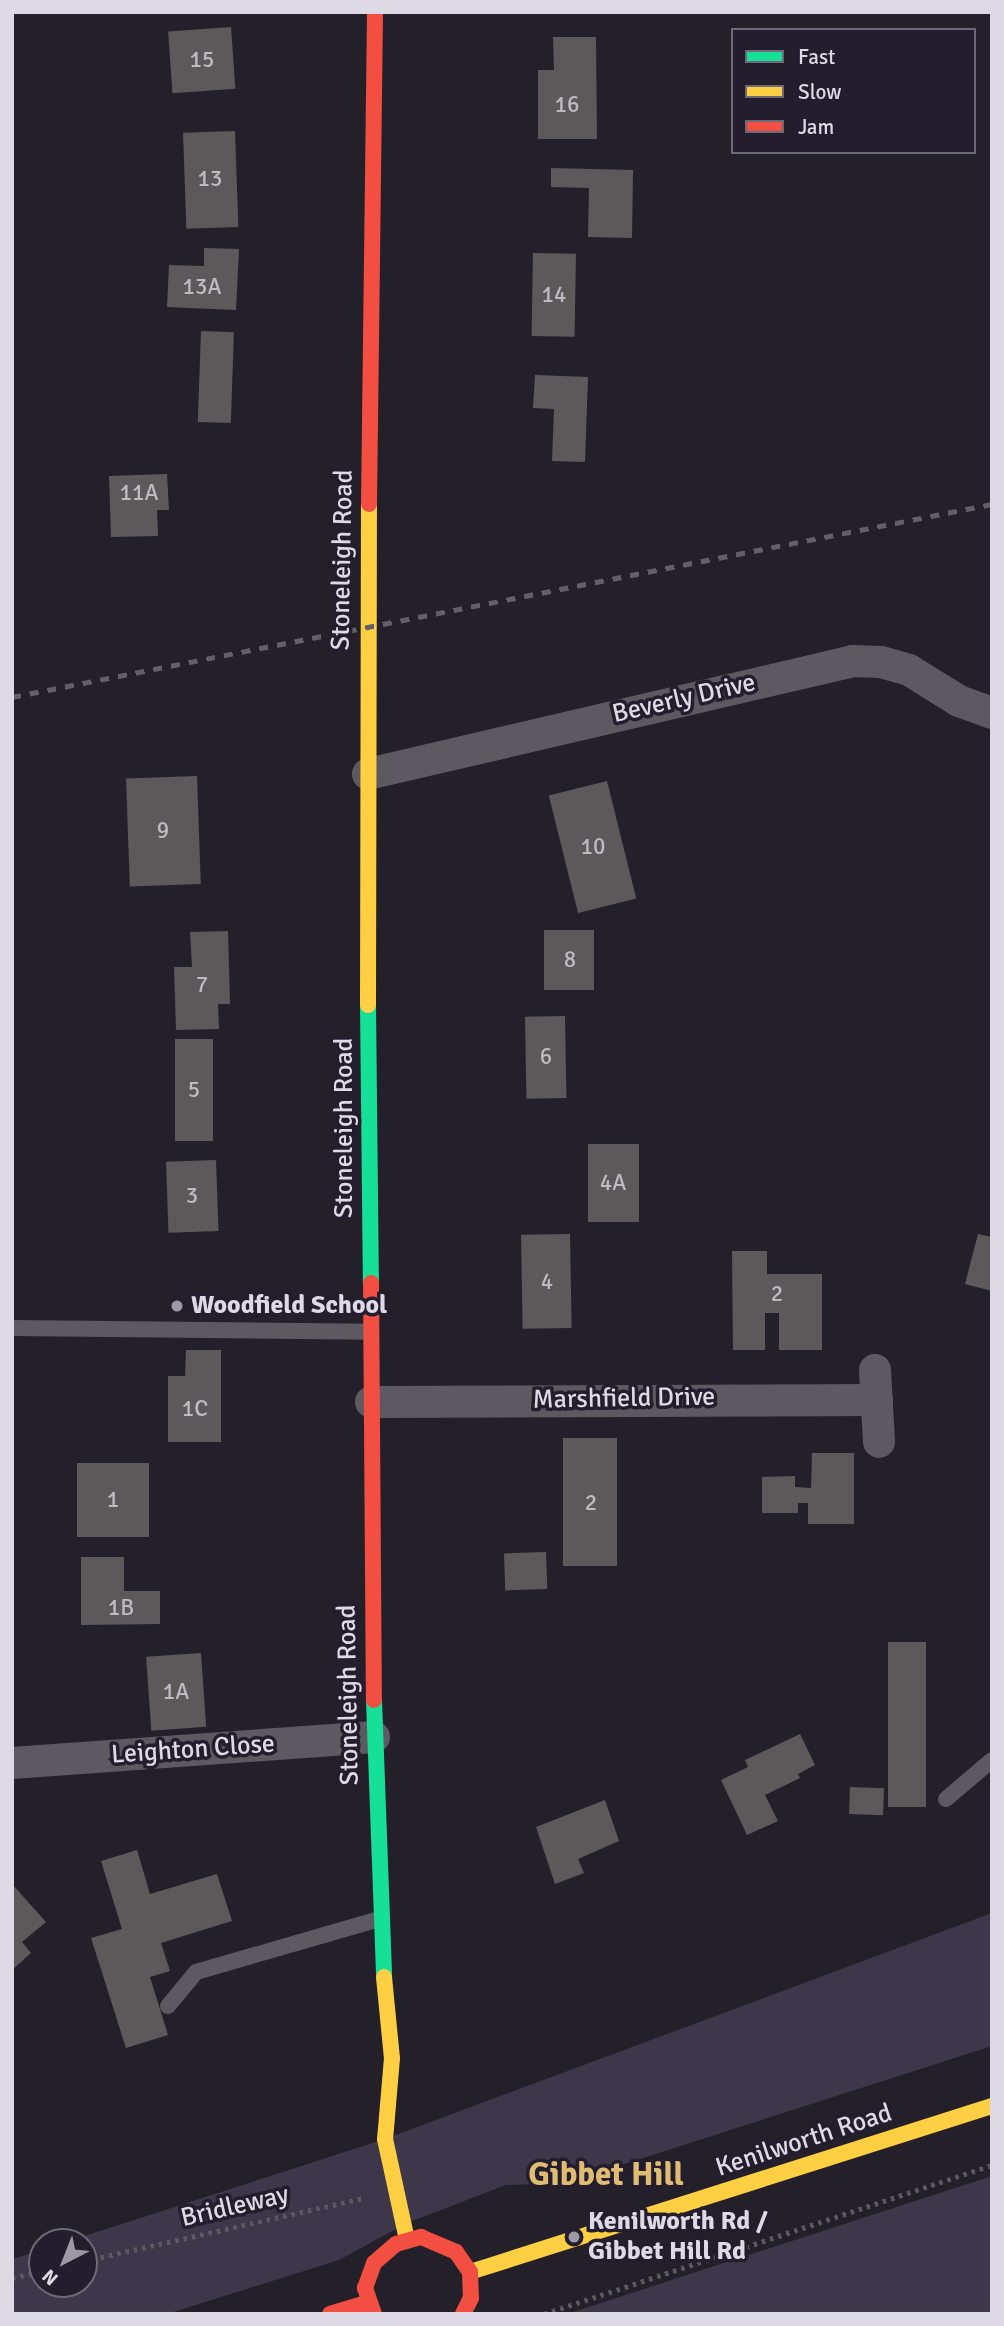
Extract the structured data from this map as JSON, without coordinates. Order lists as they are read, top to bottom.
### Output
{
  "streets": {
    "street": [
      "Stoneleigh Road",
      "Beverly Drive",
      "Marshfield Drive",
      "Leighton Close",
      "Kenilworth Road"
    ],
    "path": ["Bridleway"]
  },
  "crossings": [
    ["Stoneleigh Road", "Beverly Drive"],
    ["Stoneleigh Road", "Marshfield Drive"],
    ["Stoneleigh Road", "Leighton Close"],
    ["Stoneleigh Road", "Bridleway"]
  ],
  "districts": ["Gibbet Hill"],
  "places": ["Woodfield School", "Kenilworth Rd / Gibbet Hill Rd"],
  "house_numbers": [
    "15",
    "16",
    "13",
    "13A",
    "14",
    "11A",
    "9",
    "10",
    "8",
    "7",
    "6",
    "5",
    "4A",
    "3",
    "4",
    "2",
    "1C",
    "1",
    "2",
    "1B",
    "1A"
  ],
  "legend": ["Fast", "Slow", "Jam"],
  "north": "bottom left"
}
